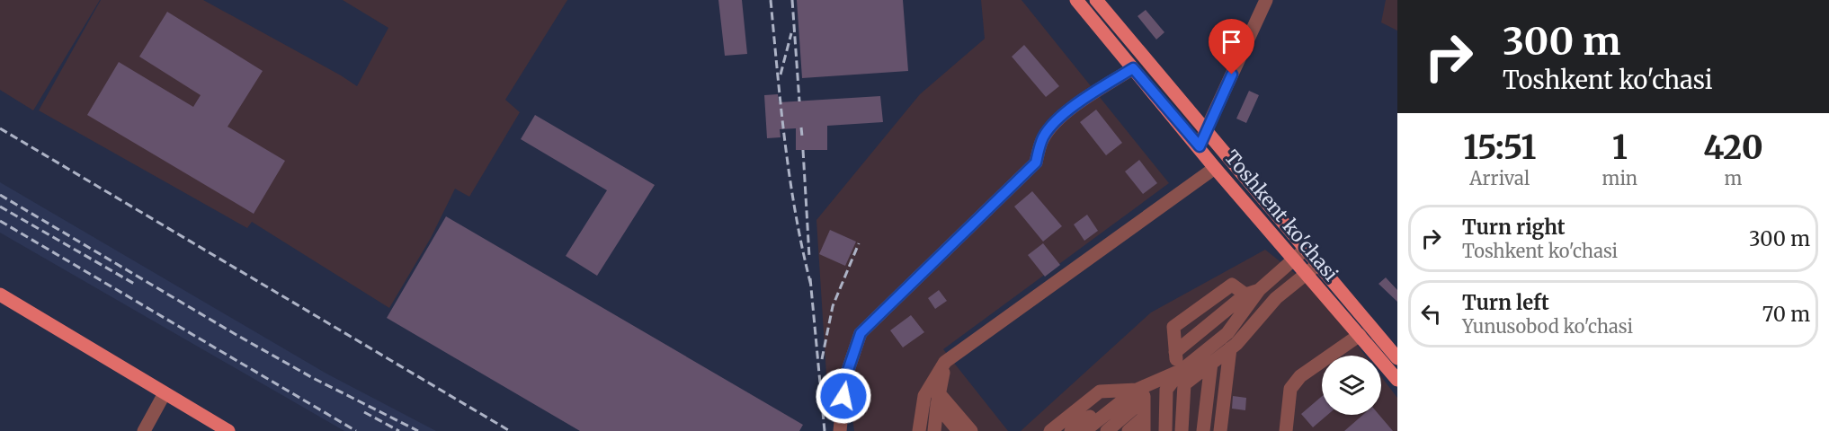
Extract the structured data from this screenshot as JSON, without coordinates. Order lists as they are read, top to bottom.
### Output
{
  "streets": {
    "main road": ["Toshkent ko'chasi"]
  },
  "page": {
    "turn": ["300 m", "Toshkent ko'chasi"],
    "eta": [
      "15:51",
      "Arrival",
      "1",
      "min",
      "420",
      "m"
    ],
    "list": [
      {
        "name": "Turn right",
        "note": "Toshkent ko'chasi",
        "value": "300 m"
      },
      {
        "name": "Turn left",
        "note": "Yunusobod ko'chasi",
        "value": "70 m"
      }
    ]
  }
}
